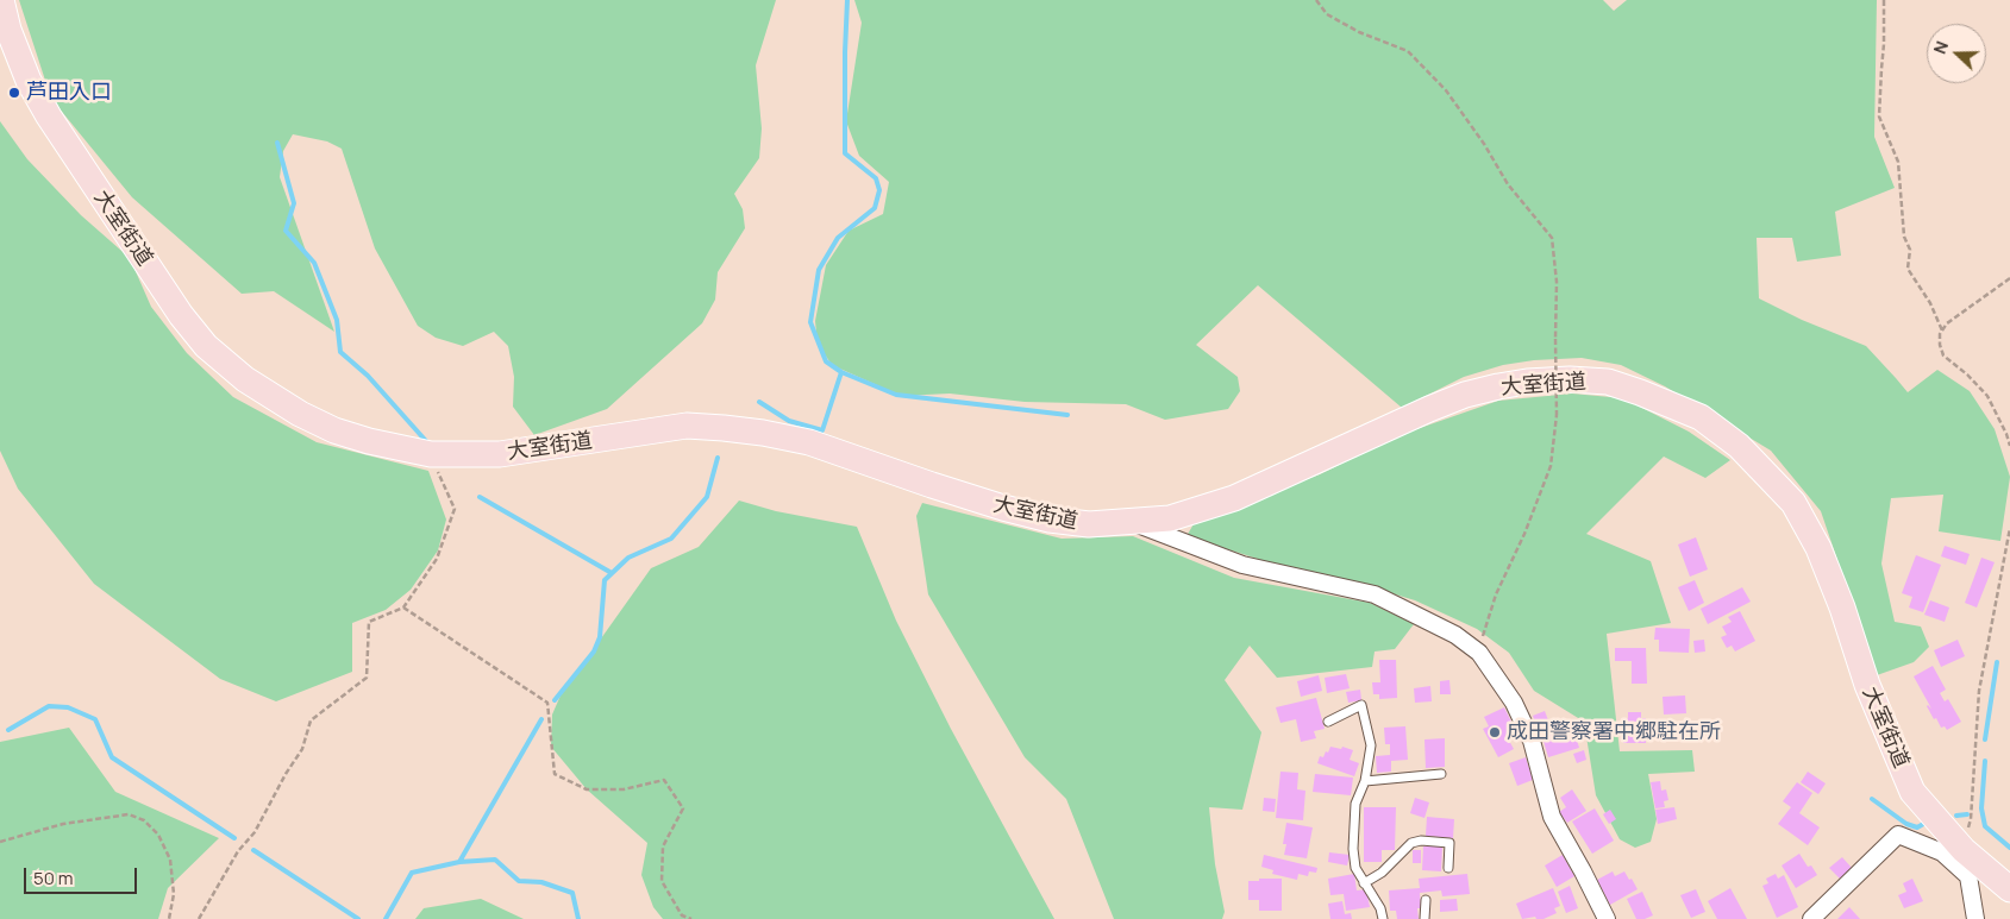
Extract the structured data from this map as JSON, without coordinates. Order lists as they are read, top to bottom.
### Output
{
  "streets": {
    "main road": ["大室街道"]
  },
  "places": ["芦田入口", "成田警察署中郷駐在所"],
  "scale_bar": "50 m",
  "north": "left"
}
